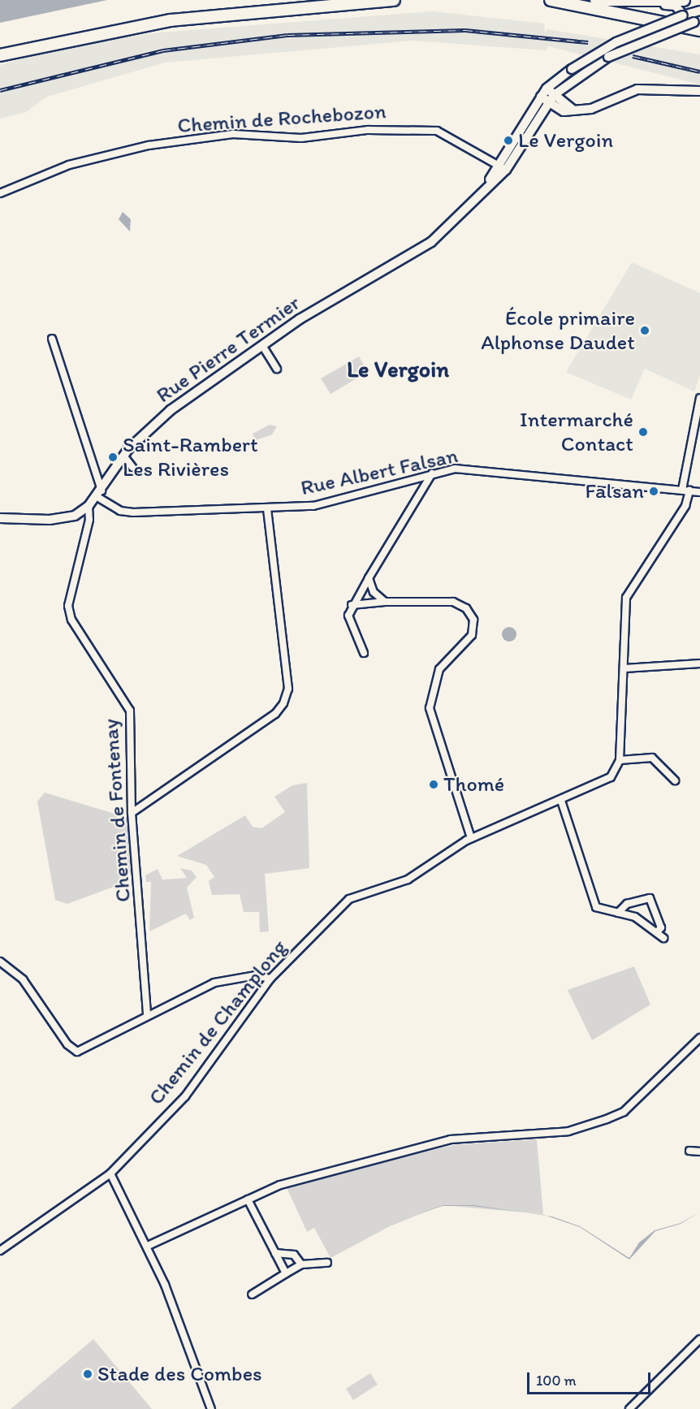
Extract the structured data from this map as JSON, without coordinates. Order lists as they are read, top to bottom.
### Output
{
  "streets": {
    "street": [
      "Chemin de Rochebozon",
      "Rue Pierre Termier",
      "Rue Albert Falsan",
      "Chemin de Fontenay",
      "Chemin de Champlong"
    ]
  },
  "crossings": [
    ["Chemin de Rochebozon", "Rue Pierre Termier"],
    ["Rue Pierre Termier", "Rue Albert Falsan"],
    ["Rue Pierre Termier", "Chemin de Fontenay"]
  ],
  "districts": ["Le Vergoin"],
  "places": [
    "Le Vergoin",
    "École primaire Alphonse Daudet",
    "Intermarché Contact",
    "Saint-Rambert Les Rivières",
    "Falsan",
    "Thomé",
    "Stade des Combes"
  ],
  "scale_bar": "100 m"
}
